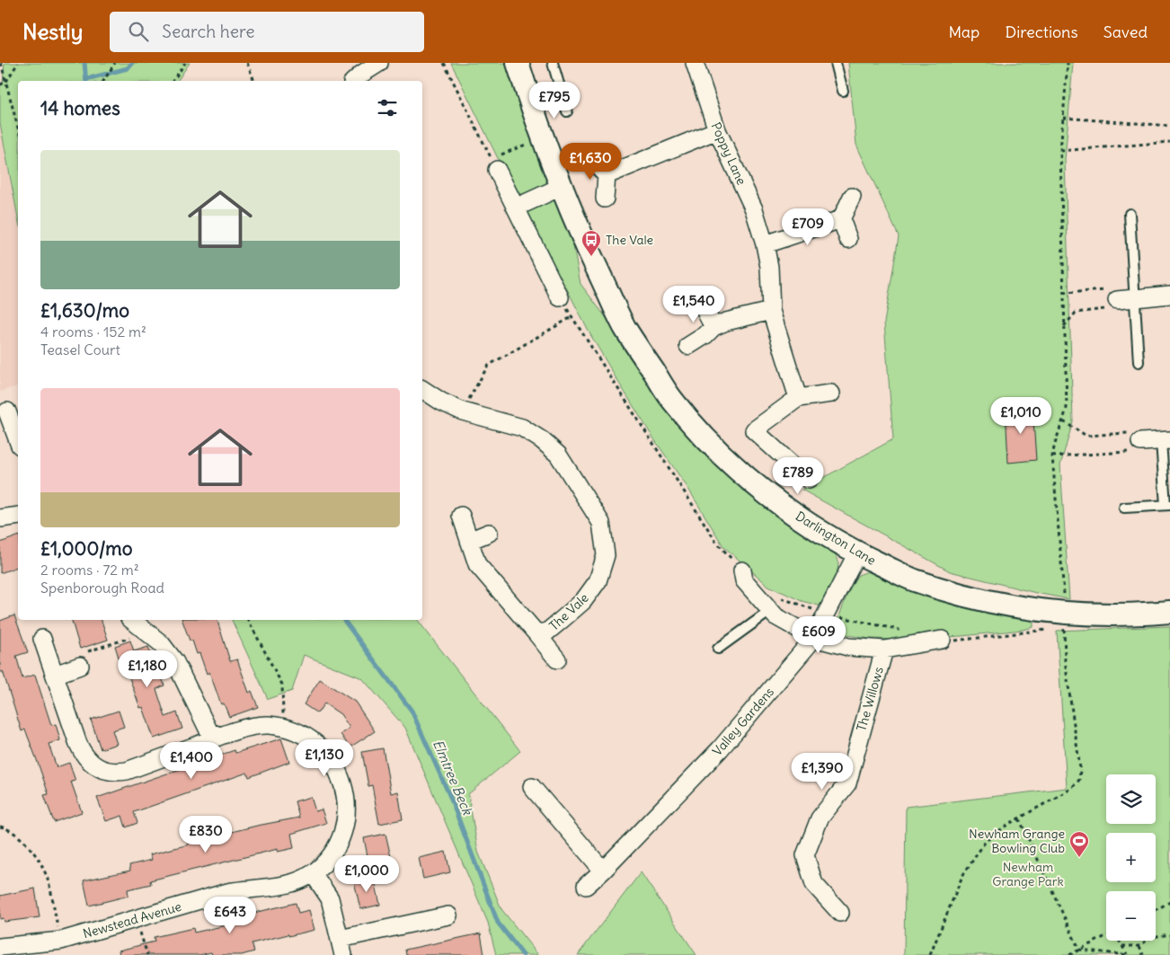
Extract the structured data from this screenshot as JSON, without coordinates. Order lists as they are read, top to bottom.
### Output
{
  "streets": {
    "street": [
      "Poppy Lane",
      "Darlington Lane",
      "The Vale",
      "The Willows",
      "Valley Gardens",
      "Newstead Avenue"
    ]
  },
  "crossings": [
    ["Darlington Lane", "Valley Gardens"]
  ],
  "water": ["Elmtree Beck"],
  "parks": ["Newham Grange Park"],
  "places": {
    "bus stop": ["The Vale"],
    "sports": ["Newham Grange Bowling Club"]
  },
  "page": {
    "header": "Nestly",
    "search": "Search here",
    "nav": ["Map", "Directions", "Saved"],
    "heading": "14 homes",
    "price": [
      "£795",
      "£1,630",
      "£709",
      "£1,540",
      "£1,010",
      "£789",
      "£609",
      "£1,180",
      "£1,130",
      "£1,400",
      "£1,390",
      "£830",
      "£1,000",
      "£643"
    ],
    "list": [
      {
        "name": "£1,630/mo",
        "note": "4 rooms · 152 m² · Teasel Court"
      },
      {
        "name": "£1,000/mo",
        "note": "2 rooms · 72 m² · Spenborough Road"
      }
    ],
    "map_buttons": ["+", "−"]
  }
}
